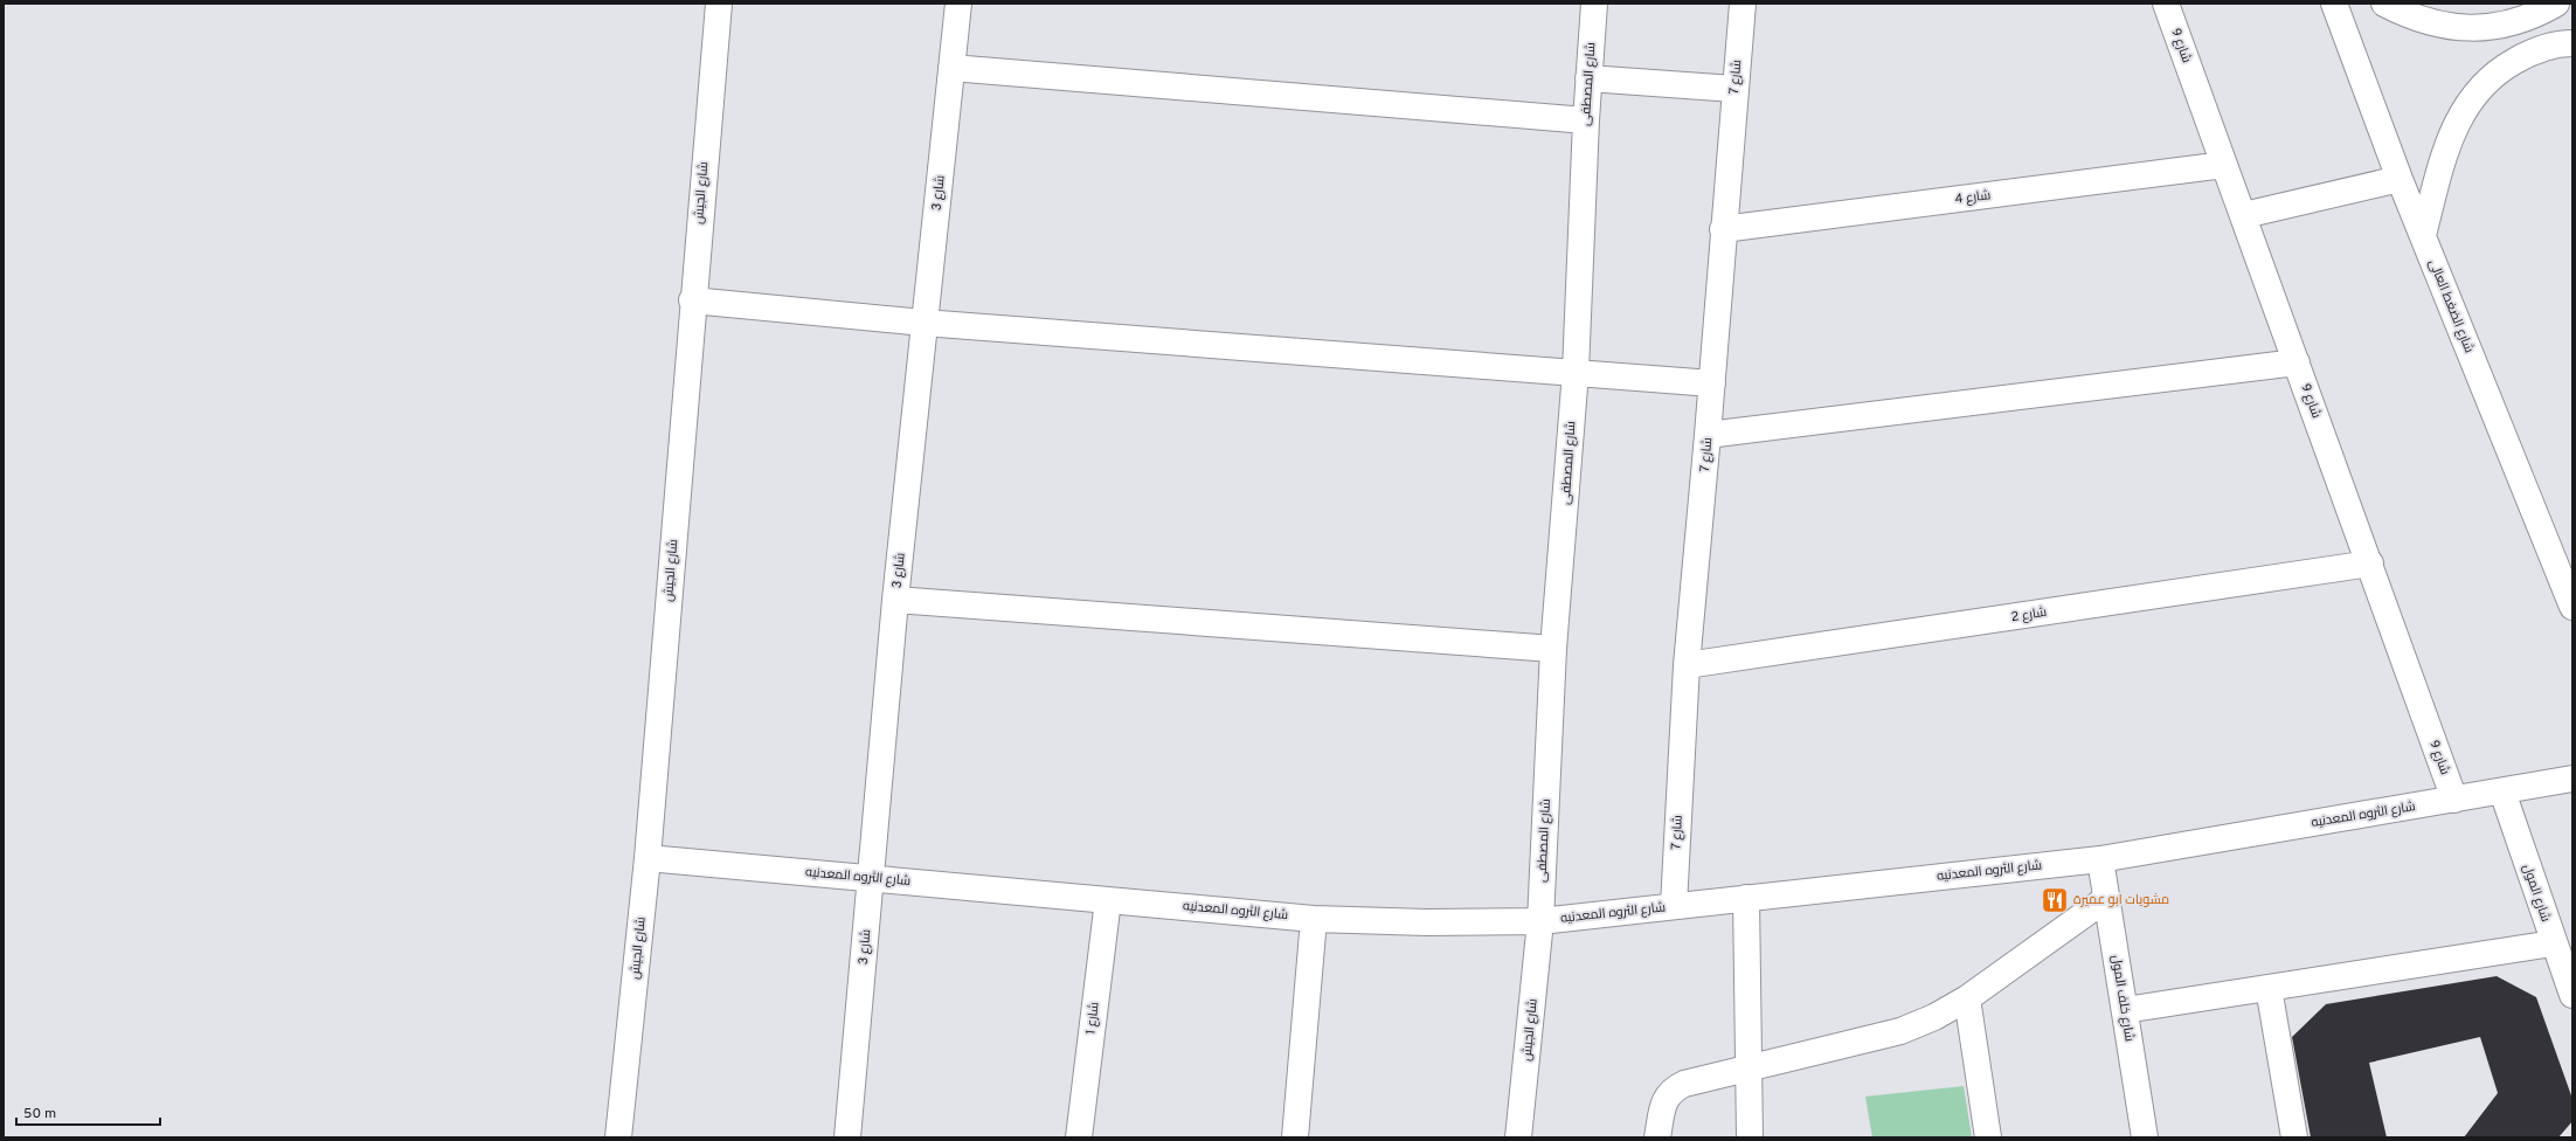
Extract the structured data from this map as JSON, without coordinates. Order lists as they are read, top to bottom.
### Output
{
  "streets": {
    "street": [
      "شارع 9",
      "شارع 7",
      "شارع المصطفى",
      "شارع الجيش",
      "شارع 3",
      "شارع 4",
      "شارع الضغط العالى",
      "شارع 2",
      "شارع الثروه المعدنيه",
      "شارع المول",
      "شارع خلف المول",
      "شارع 1"
    ]
  },
  "crossings": [
    ["شارع 9", "شارع 4"],
    ["شارع 9", "شارع 2"],
    ["شارع 9", "شارع الثروه المعدنيه"],
    ["شارع 7", "شارع 4"],
    ["شارع 7", "شارع 2"],
    ["شارع 7", "شارع الثروه المعدنيه"],
    ["شارع المصطفى", "شارع الجيش"],
    ["شارع المصطفى", "شارع الثروه المعدنيه"],
    ["شارع الجيش", "شارع الثروه المعدنيه"],
    ["شارع 3", "شارع الثروه المعدنيه"],
    ["شارع الثروه المعدنيه", "شارع المول"],
    ["شارع الثروه المعدنيه", "شارع خلف المول"],
    ["شارع الثروه المعدنيه", "شارع 1"]
  ],
  "places": {
    "restaurant": ["مشويات ابو عميرة"]
  },
  "scale_bar": "50 m"
}
